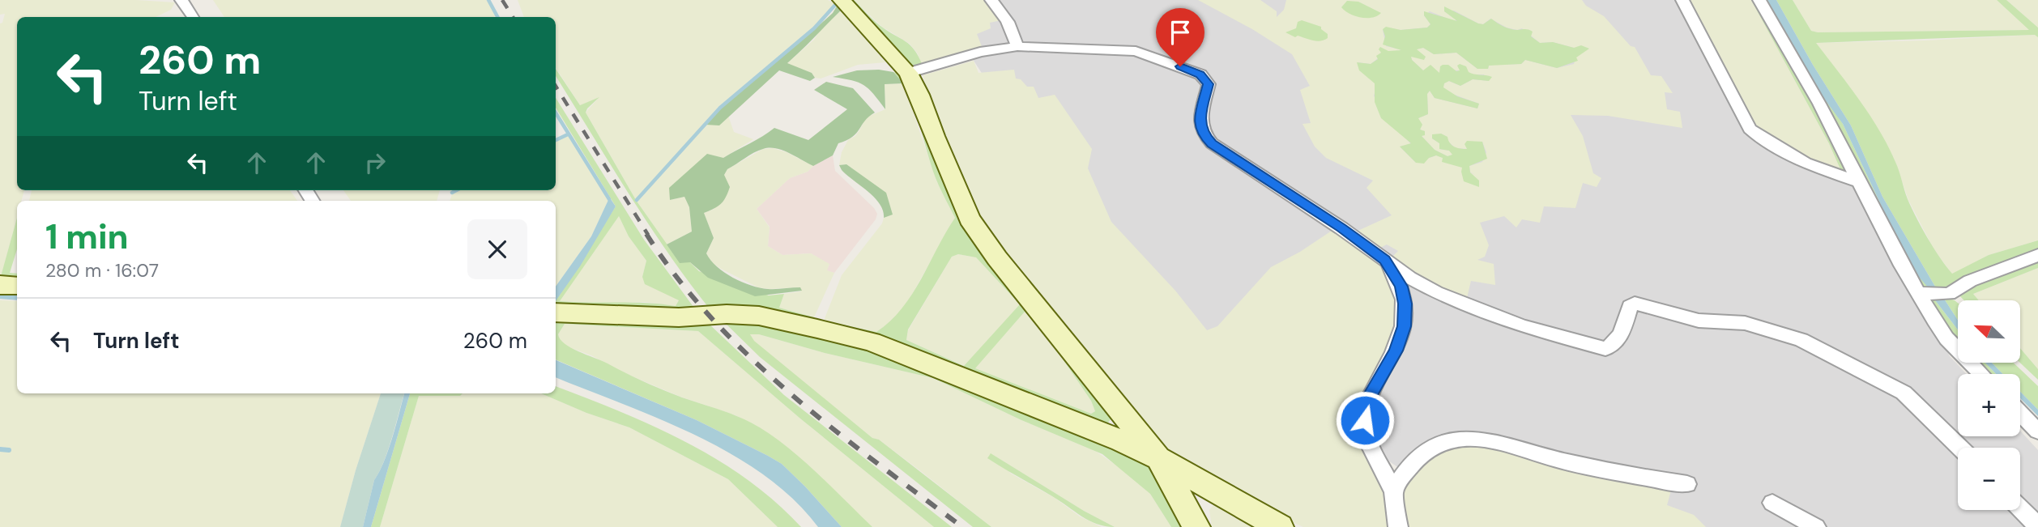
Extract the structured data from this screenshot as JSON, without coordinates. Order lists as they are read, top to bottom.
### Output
{
  "north": "top left",
  "page": {
    "turn": ["260 m", "Turn left"],
    "heading": ["1 min", "280 m · 16:07"],
    "list": [
      {
        "name": "Turn left",
        "value": "260 m"
      }
    ],
    "map_buttons": ["+", "−"]
  }
}
